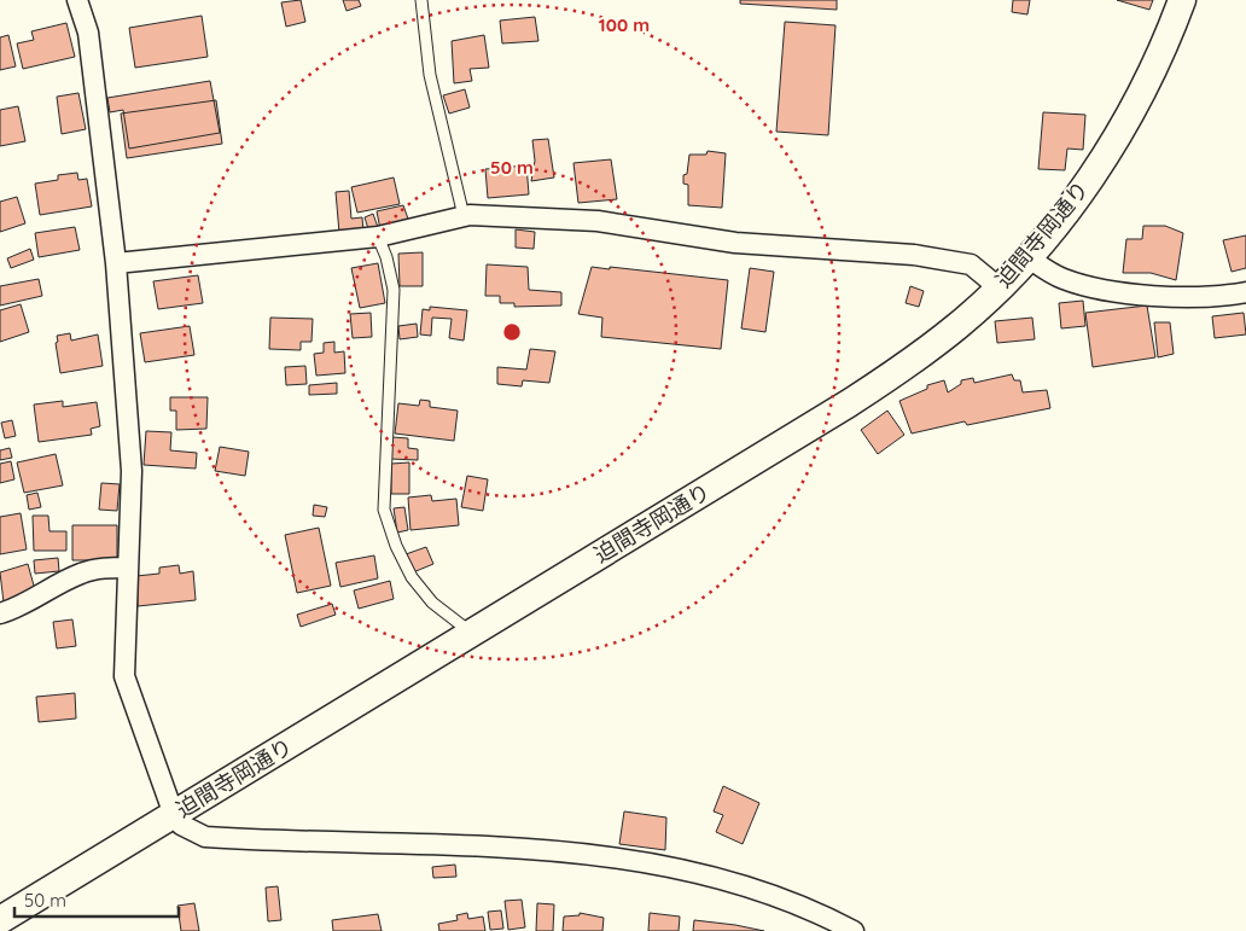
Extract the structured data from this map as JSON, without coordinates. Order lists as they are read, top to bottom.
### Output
{
  "streets": {
    "street": ["迫間寺岡通り"]
  },
  "scale_bar": "50 m",
  "rings": ["100 m", "50 m"]
}
